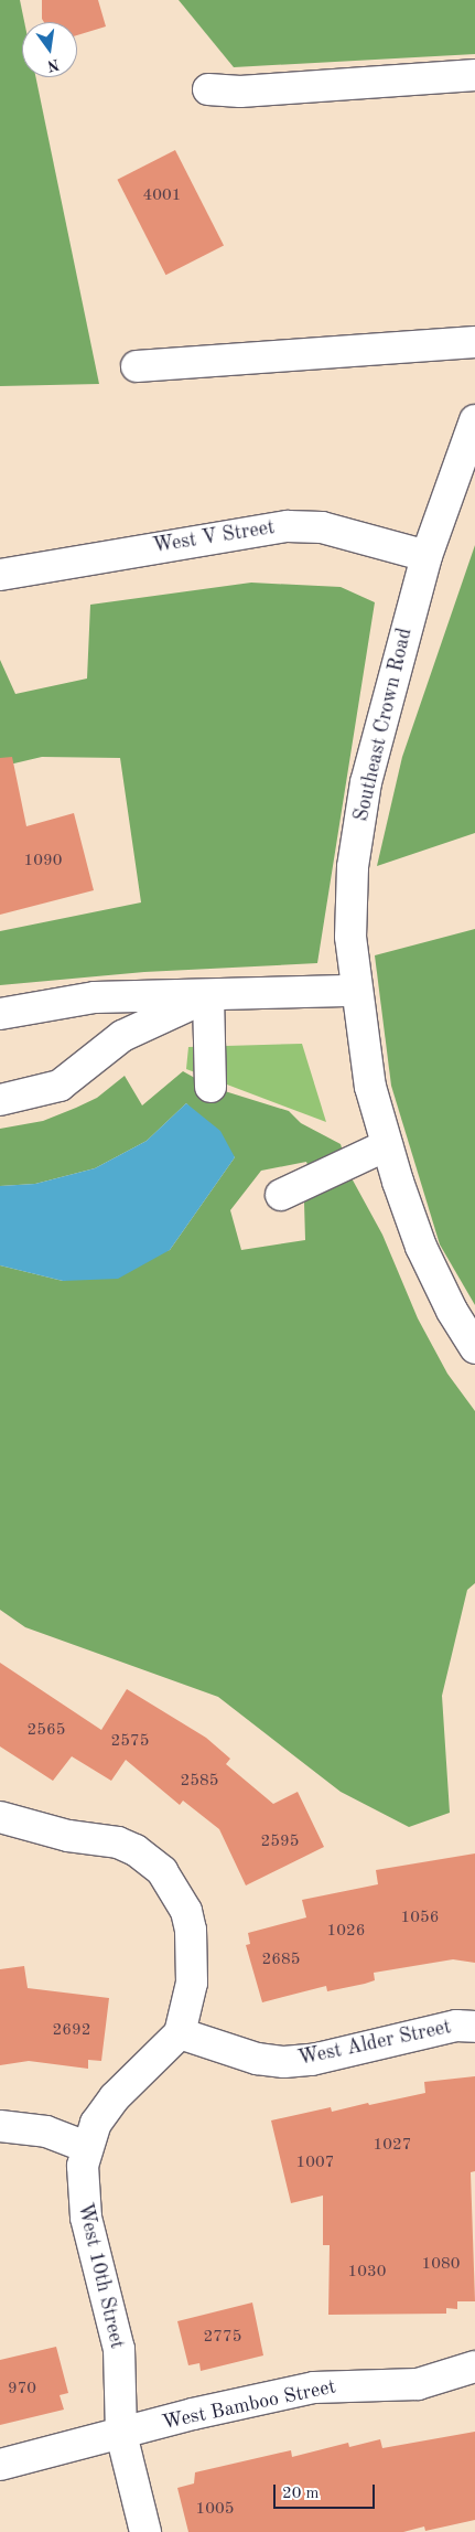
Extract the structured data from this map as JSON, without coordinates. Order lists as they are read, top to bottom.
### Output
{
  "streets": {
    "street": [
      "West V Street",
      "Southeast Crown Road",
      "West Alder Street",
      "West 10th Street",
      "West Bamboo Street"
    ]
  },
  "crossings": [
    ["West V Street", "Southeast Crown Road"],
    ["West Alder Street", "West 10th Street"],
    ["West 10th Street", "West Bamboo Street"]
  ],
  "house_numbers": [
    "4001",
    "1090",
    "2565",
    "2575",
    "2585",
    "2595",
    "1056",
    "1026",
    "2685",
    "2692",
    "1027",
    "1007",
    "1080",
    "1030",
    "2775",
    "970",
    "1005"
  ],
  "scale_bar": "20 m",
  "north": "bottom"
}
